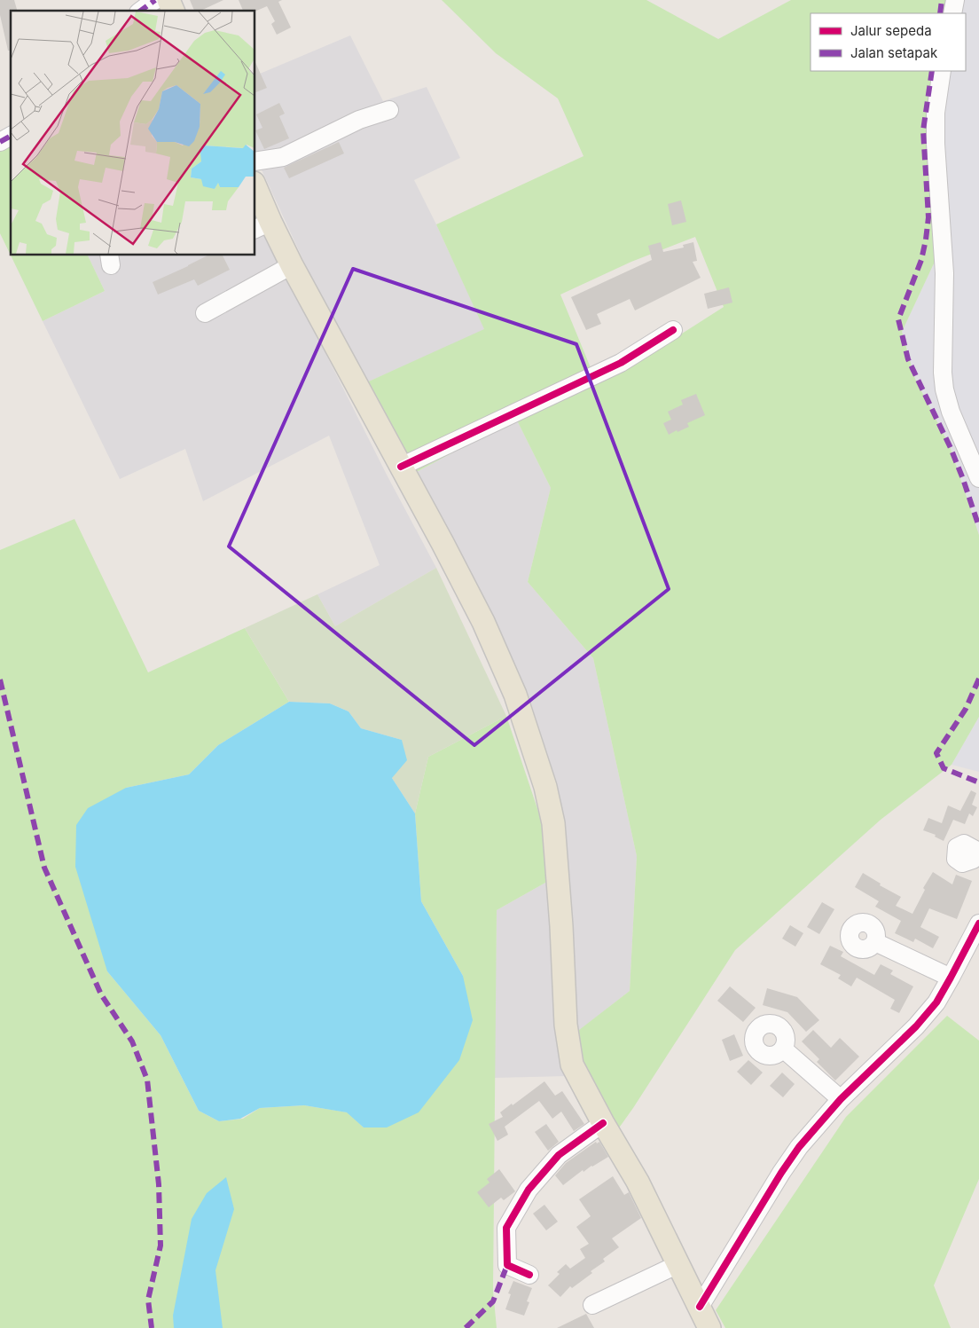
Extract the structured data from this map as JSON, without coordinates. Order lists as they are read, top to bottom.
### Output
{
  "legend": ["Jalur sepeda", "Jalan setapak"]
}
